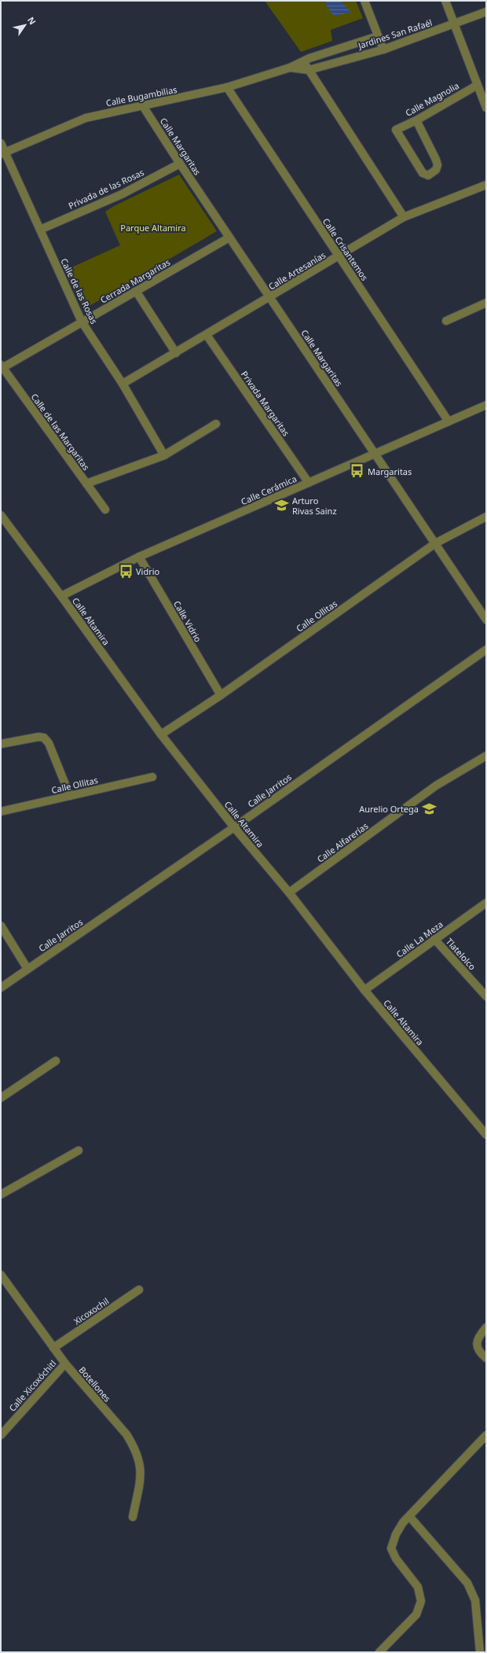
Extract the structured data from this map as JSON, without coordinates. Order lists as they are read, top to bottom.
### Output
{
  "streets": {
    "street": [
      "Jardines San Rafaél",
      "Calle Bugambilias",
      "Calle Magnolia",
      "Calle Margaritas",
      "Privada de las Rosas",
      "Calle Crisantemos",
      "Calle Artesanías",
      "Cerrada Margaritas",
      "Calle de las Rosas",
      "Privada Margaritas",
      "Calle de las Margaritas",
      "Calle Cerámica",
      "Calle Ollitas",
      "Calle Altamira",
      "Calle Vidrio",
      "Calle Jarritos",
      "Calle Alfarerías",
      "Calle La Meza",
      "Tlatelolco",
      "Xicoxochil",
      "Botellones",
      "Calle Xicoxóchitl"
    ]
  },
  "crossings": [
    ["Jardines San Rafaél", "Calle Bugambilias"],
    ["Calle Bugambilias", "Calle Margaritas"],
    ["Calle Bugambilias", "Calle Crisantemos"],
    ["Calle Bugambilias", "Calle de las Rosas"],
    ["Calle Margaritas", "Privada de las Rosas"],
    ["Calle Margaritas", "Calle Artesanías"],
    ["Calle Margaritas", "Cerrada Margaritas"],
    ["Calle Margaritas", "Calle Cerámica"],
    ["Calle Margaritas", "Calle Ollitas"],
    ["Privada de las Rosas", "Calle de las Rosas"],
    ["Calle Crisantemos", "Calle Artesanías"],
    ["Calle Crisantemos", "Calle Cerámica"],
    ["Calle Artesanías", "Calle de las Rosas"],
    ["Calle Artesanías", "Privada Margaritas"],
    ["Cerrada Margaritas", "Calle de las Rosas"],
    ["Cerrada Margaritas", "Calle de las Margaritas"],
    ["Privada Margaritas", "Calle Cerámica"],
    ["Calle Cerámica", "Calle Altamira"],
    ["Calle Cerámica", "Calle Vidrio"],
    ["Calle Ollitas", "Calle Altamira"],
    ["Calle Ollitas", "Calle Vidrio"],
    ["Calle Altamira", "Calle Jarritos"],
    ["Calle Altamira", "Calle Alfarerías"],
    ["Calle Altamira", "Calle La Meza"],
    ["Calle La Meza", "Tlatelolco"],
    ["Xicoxochil", "Botellones"],
    ["Botellones", "Calle Xicoxóchitl"]
  ],
  "parks": ["Parque Altamira"],
  "places": {
    "bus stop": ["Margaritas", "Vidrio"],
    "school or university": ["Arturo Rivas Sainz", "Aurelio Ortega"]
  },
  "north": "top right"
}
